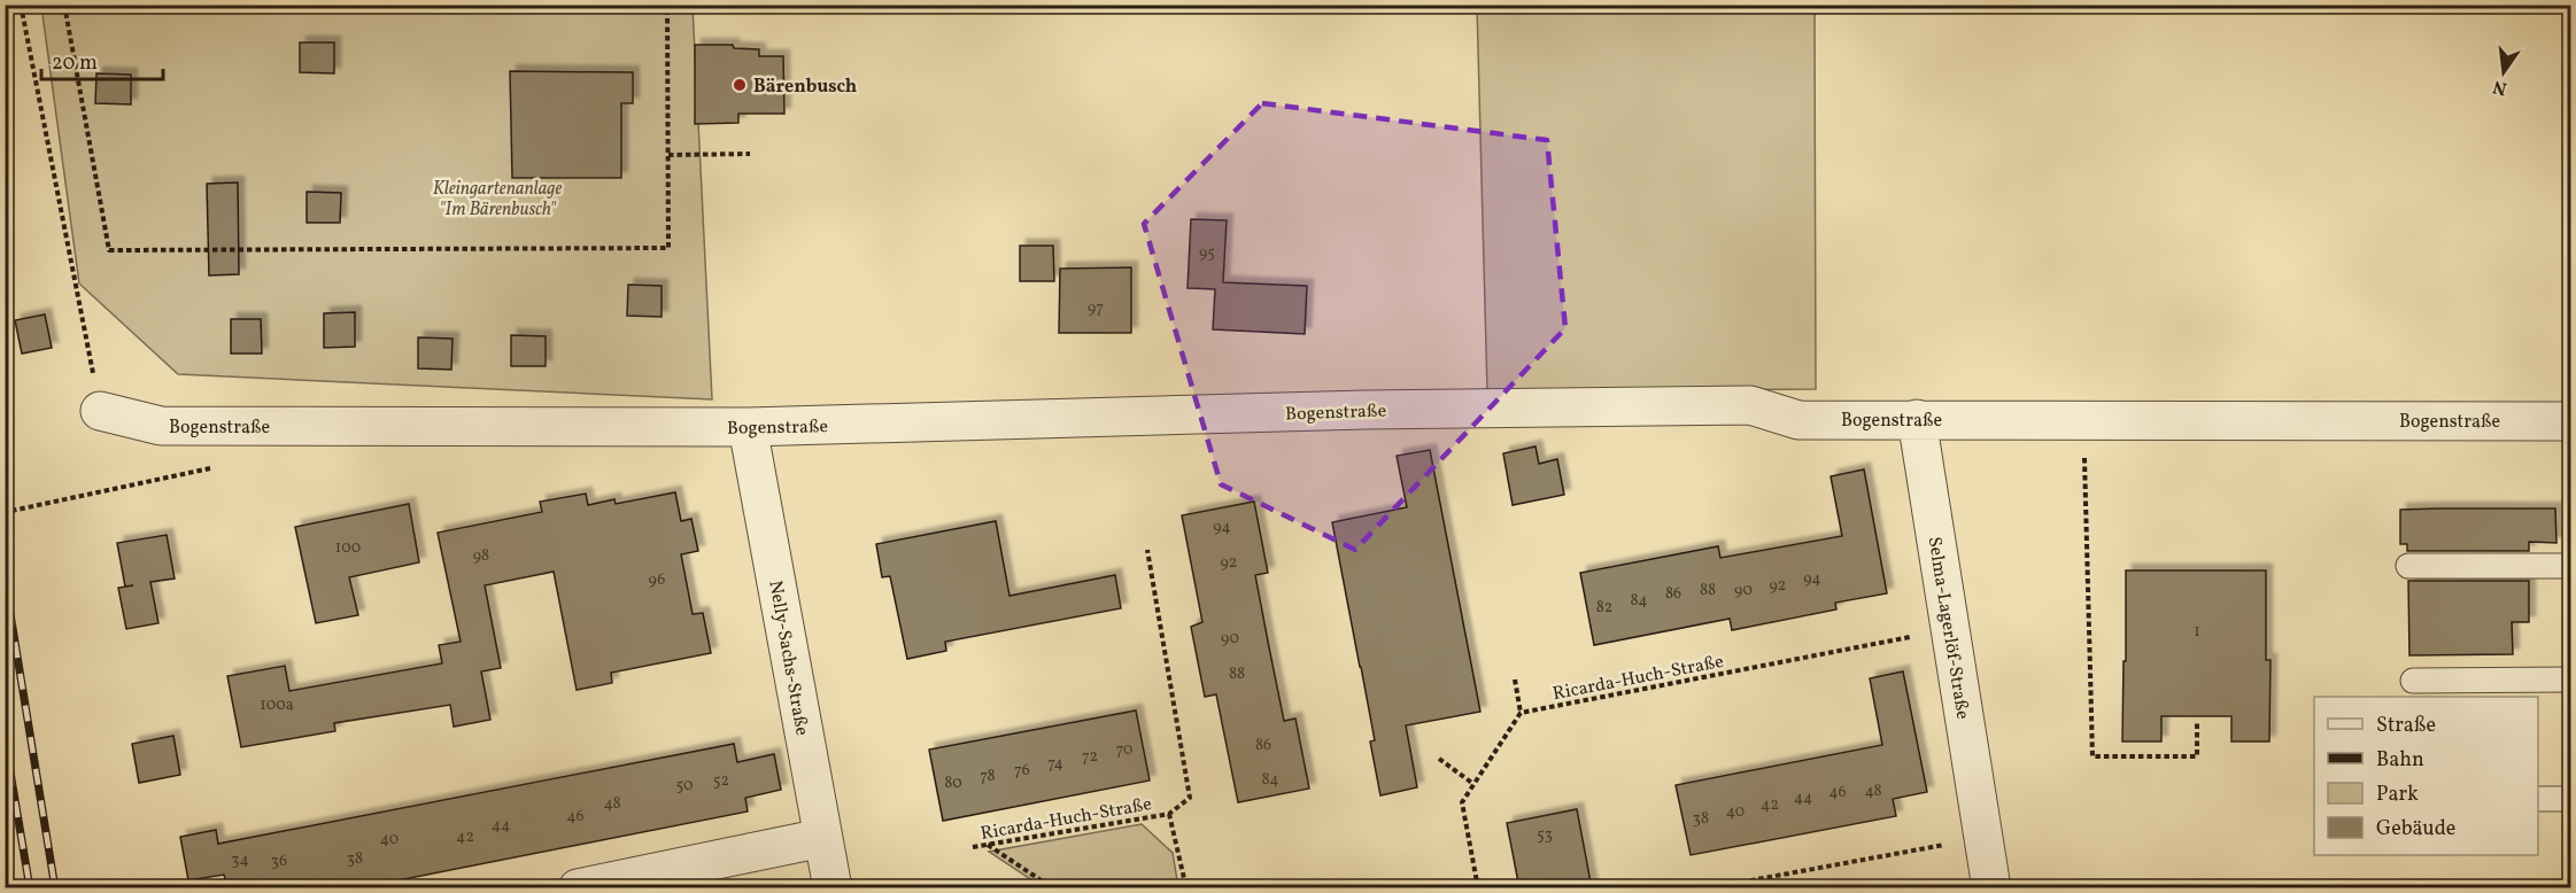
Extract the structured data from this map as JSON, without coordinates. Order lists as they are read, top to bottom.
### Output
{
  "streets": {
    "street": ["Bogenstraße", "Selma-Lagerlöf-Straße", "Nelly-Sachs-Straße"],
    "path": ["Ricarda-Huch-Straße"]
  },
  "crossings": [
    ["Bogenstraße", "Selma-Lagerlöf-Straße"],
    ["Bogenstraße", "Nelly-Sachs-Straße"],
    ["Selma-Lagerlöf-Straße", "Ricarda-Huch-Straße"]
  ],
  "parks": ["Kleingartenanlage \"Im Bärenbusch\""],
  "places": ["Bärenbusch"],
  "house_numbers": [
    "95",
    "97",
    "94",
    "100",
    "98",
    "92",
    "94",
    "96",
    "92",
    "88",
    "90",
    "86",
    "84",
    "82",
    "1",
    "90",
    "88",
    "100a",
    "86",
    "70",
    "72",
    "74",
    "76",
    "78",
    "84",
    "52",
    "80",
    "50",
    "48",
    "46",
    "44",
    "48",
    "42",
    "40",
    "46",
    "38",
    "44",
    "53",
    "42",
    "40",
    "38",
    "34",
    "36"
  ],
  "legend": [
    "Straße",
    "Bahn",
    "Park",
    "Gebäude"
  ],
  "scale_bar": "20 m",
  "north": "bottom"
}
